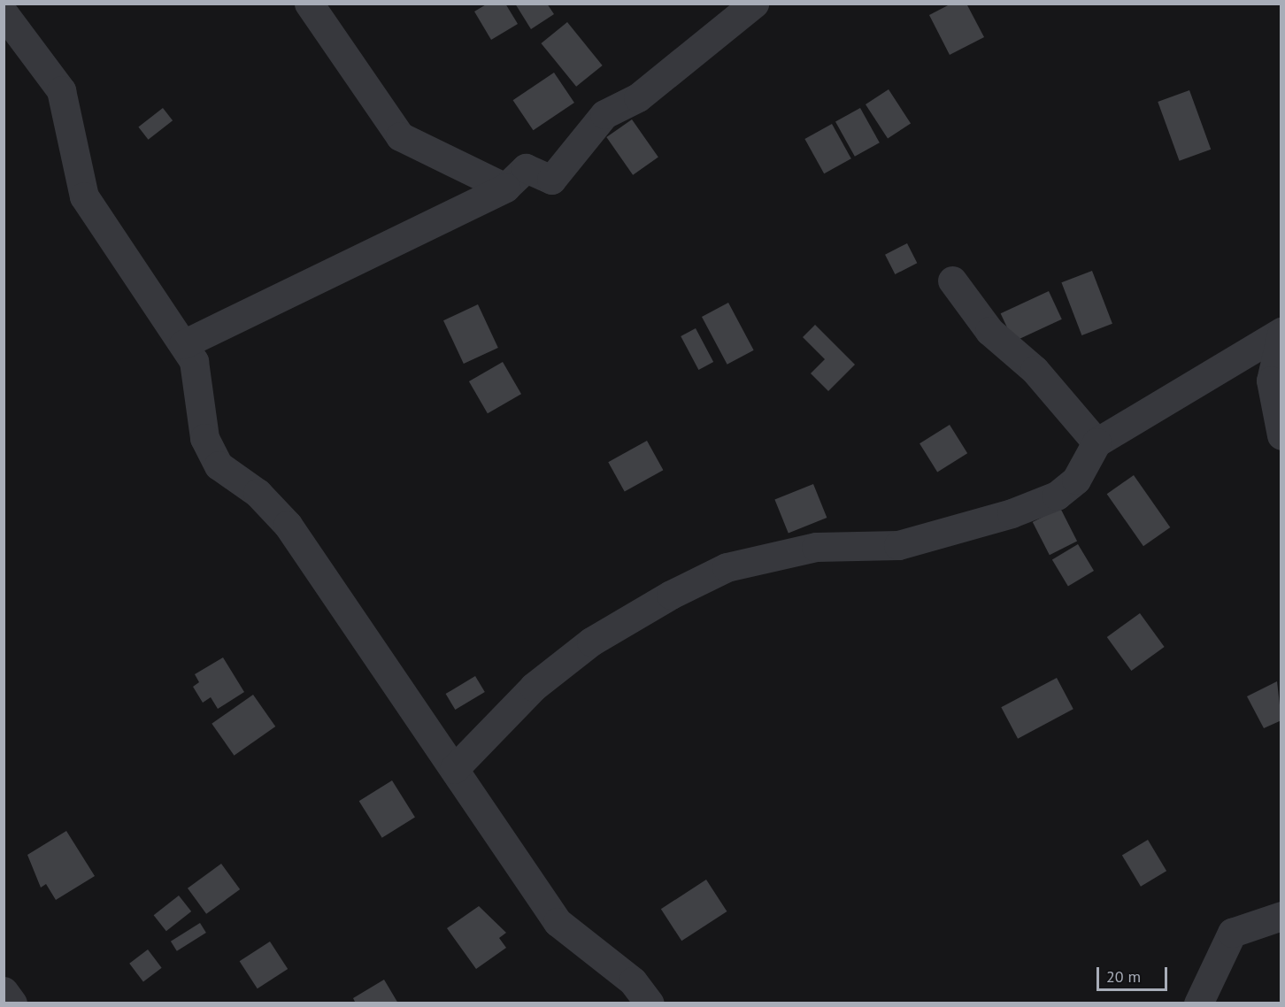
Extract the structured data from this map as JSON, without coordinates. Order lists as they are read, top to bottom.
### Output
{
  "scale_bar": "20 m"
}
